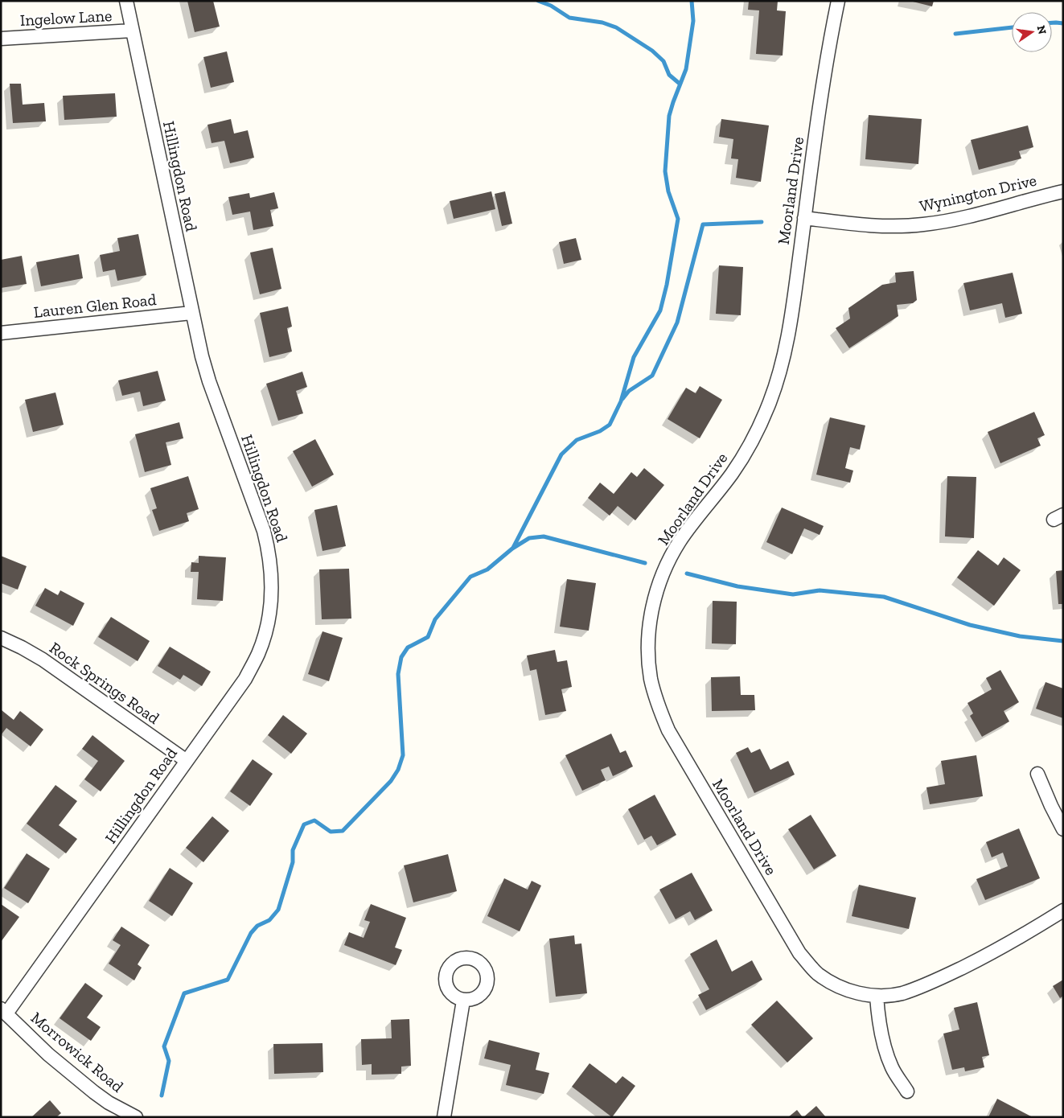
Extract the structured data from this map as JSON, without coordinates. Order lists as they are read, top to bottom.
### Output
{
  "streets": {
    "street": [
      "Ingelow Lane",
      "Hillingdon Road",
      "Moorland Drive",
      "Wynington Drive",
      "Lauren Glen Road",
      "Rock Springs Road",
      "Morrowick Road"
    ]
  },
  "crossings": [
    ["Ingelow Lane", "Hillingdon Road"],
    ["Hillingdon Road", "Lauren Glen Road"],
    ["Hillingdon Road", "Rock Springs Road"],
    ["Hillingdon Road", "Morrowick Road"],
    ["Moorland Drive", "Wynington Drive"]
  ],
  "north": "right"
}
